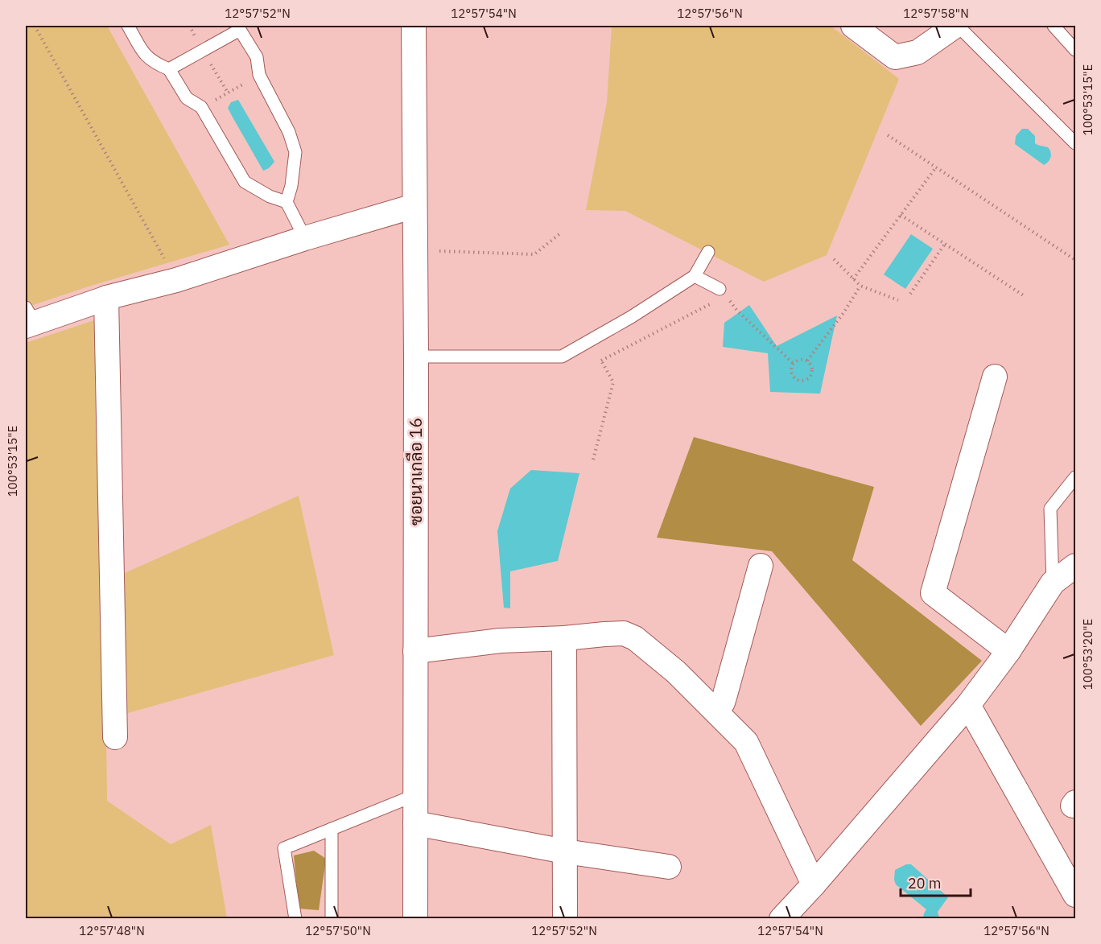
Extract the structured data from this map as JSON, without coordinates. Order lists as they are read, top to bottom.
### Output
{
  "streets": {
    "street": ["ซอยนาเกลือ 16"]
  },
  "scale_bar": "20 m",
  "coordinates": [
    "12°57'52\"N",
    "12°57'54\"N",
    "12°57'56\"N",
    "12°57'58\"N",
    "100°53'15\"E",
    "100°53'20\"E",
    "12°57'48\"N",
    "12°57'50\"N"
  ]
}
